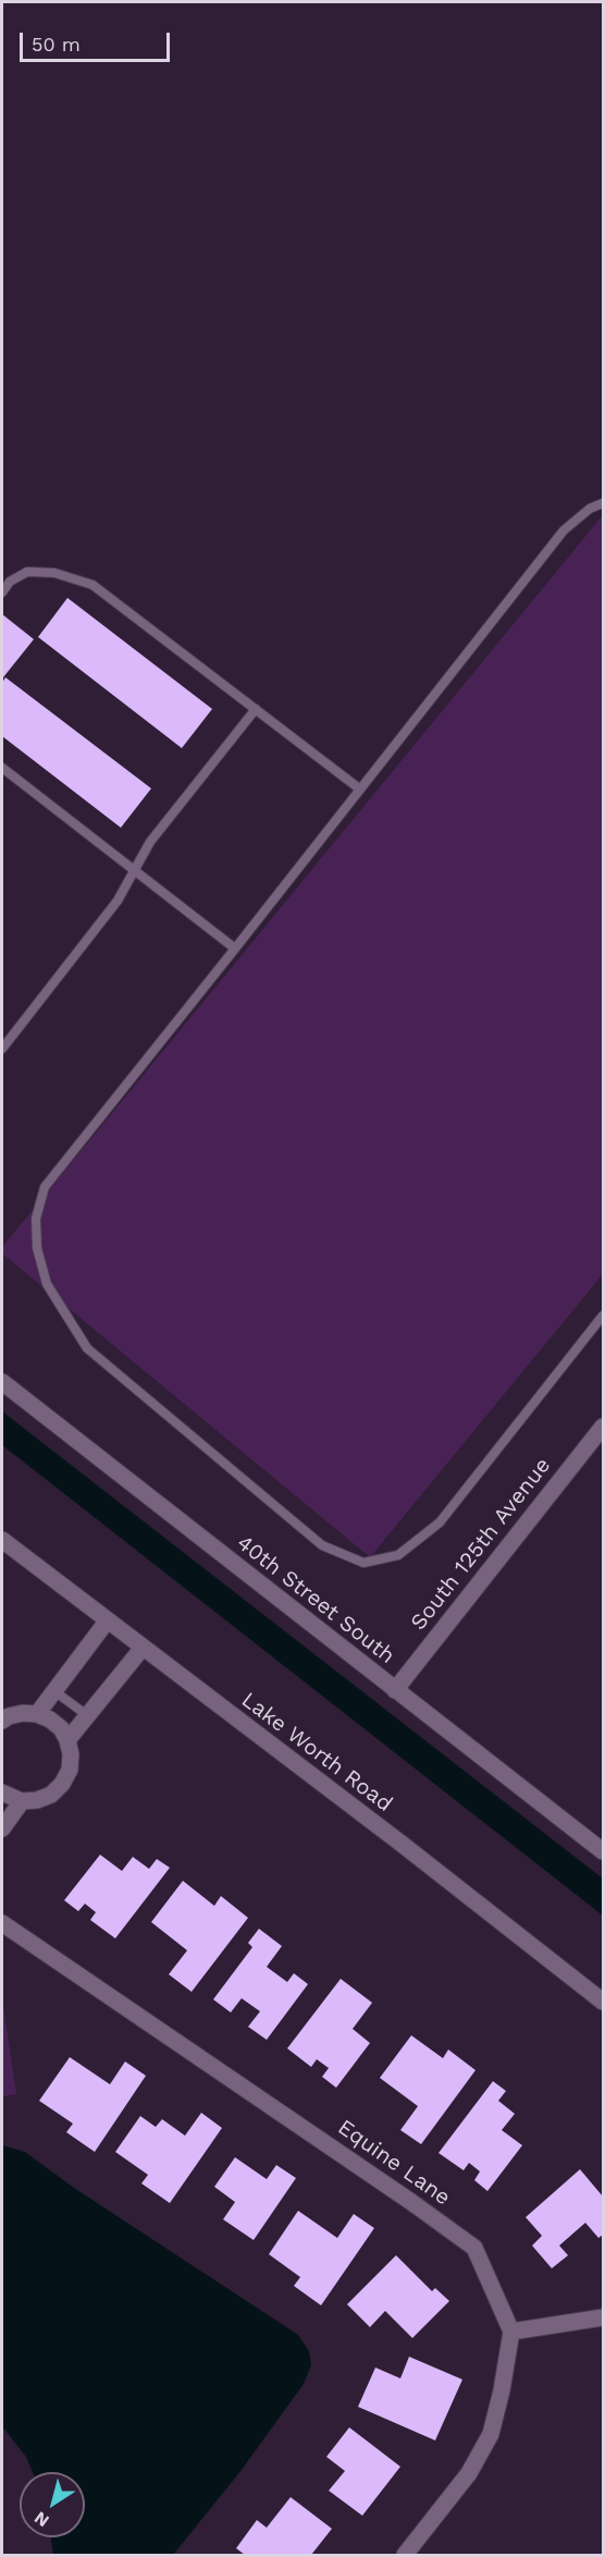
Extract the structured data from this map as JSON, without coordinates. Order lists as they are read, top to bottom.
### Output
{
  "streets": {
    "street": [
      "South 125th Avenue",
      "40th Street South",
      "Lake Worth Road",
      "Equine Lane"
    ]
  },
  "crossings": [
    ["South 125th Avenue", "40th Street South"]
  ],
  "scale_bar": "50 m",
  "north": "bottom left"
}
